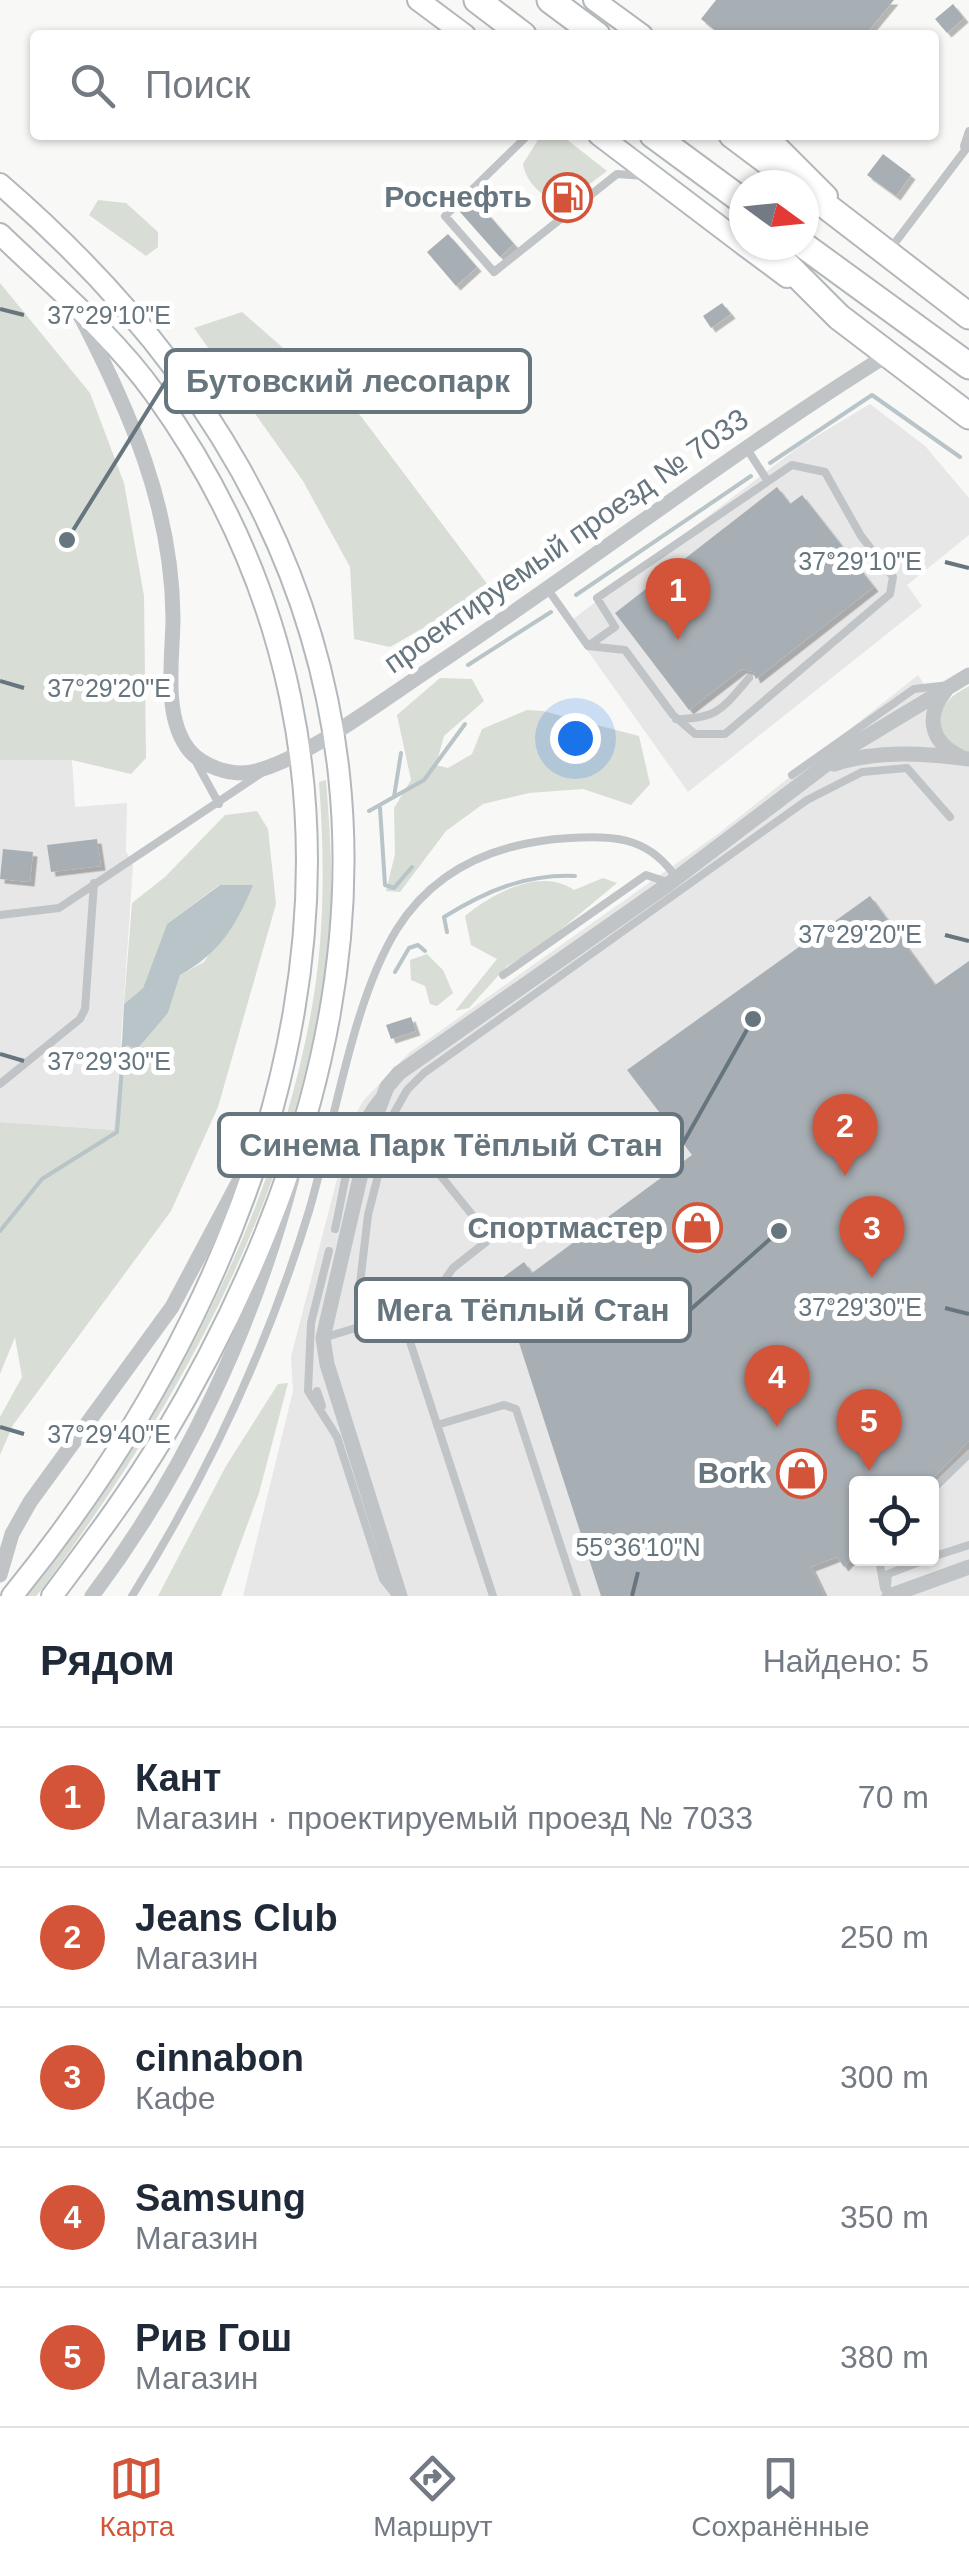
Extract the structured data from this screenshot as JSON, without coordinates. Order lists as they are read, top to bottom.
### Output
{
  "streets": {
    "street": ["проектируемый проезд № 7033"]
  },
  "places": {
    "fuel station": ["Роснефть"],
    "other": ["Бутовский лесопарк", "Синема Парк Тёплый Стан", "Мега Тёплый Cтан"],
    "shop": ["Спортмастер", "Bork"]
  },
  "north": "right",
  "page": {
    "search": "Поиск",
    "pins": [
      "1",
      "2",
      "3",
      "4",
      "5"
    ],
    "heading": ["Рядом", "Найдено: 5"],
    "list": [
      {
        "mark": "1",
        "name": "Кант",
        "note": "Магазин · проектируемый проезд № 7033",
        "value": "70 m"
      },
      {
        "mark": "2",
        "name": "Jeans Club",
        "note": "Магазин",
        "value": "250 m"
      },
      {
        "mark": "3",
        "name": "cinnabon",
        "note": "Кафе",
        "value": "300 m"
      },
      {
        "mark": "4",
        "name": "Samsung",
        "note": "Магазин",
        "value": "350 m"
      },
      {
        "mark": "5",
        "name": "Рив Гош",
        "note": "Магазин",
        "value": "380 m"
      }
    ],
    "nav": ["Карта", "Маршрут", "Сохранённые"]
  },
  "coordinates": [
    "37°29'10\"E",
    "37°29'20\"E",
    "37°29'30\"E",
    "37°29'40\"E",
    "55°36'10\"N"
  ]
}
